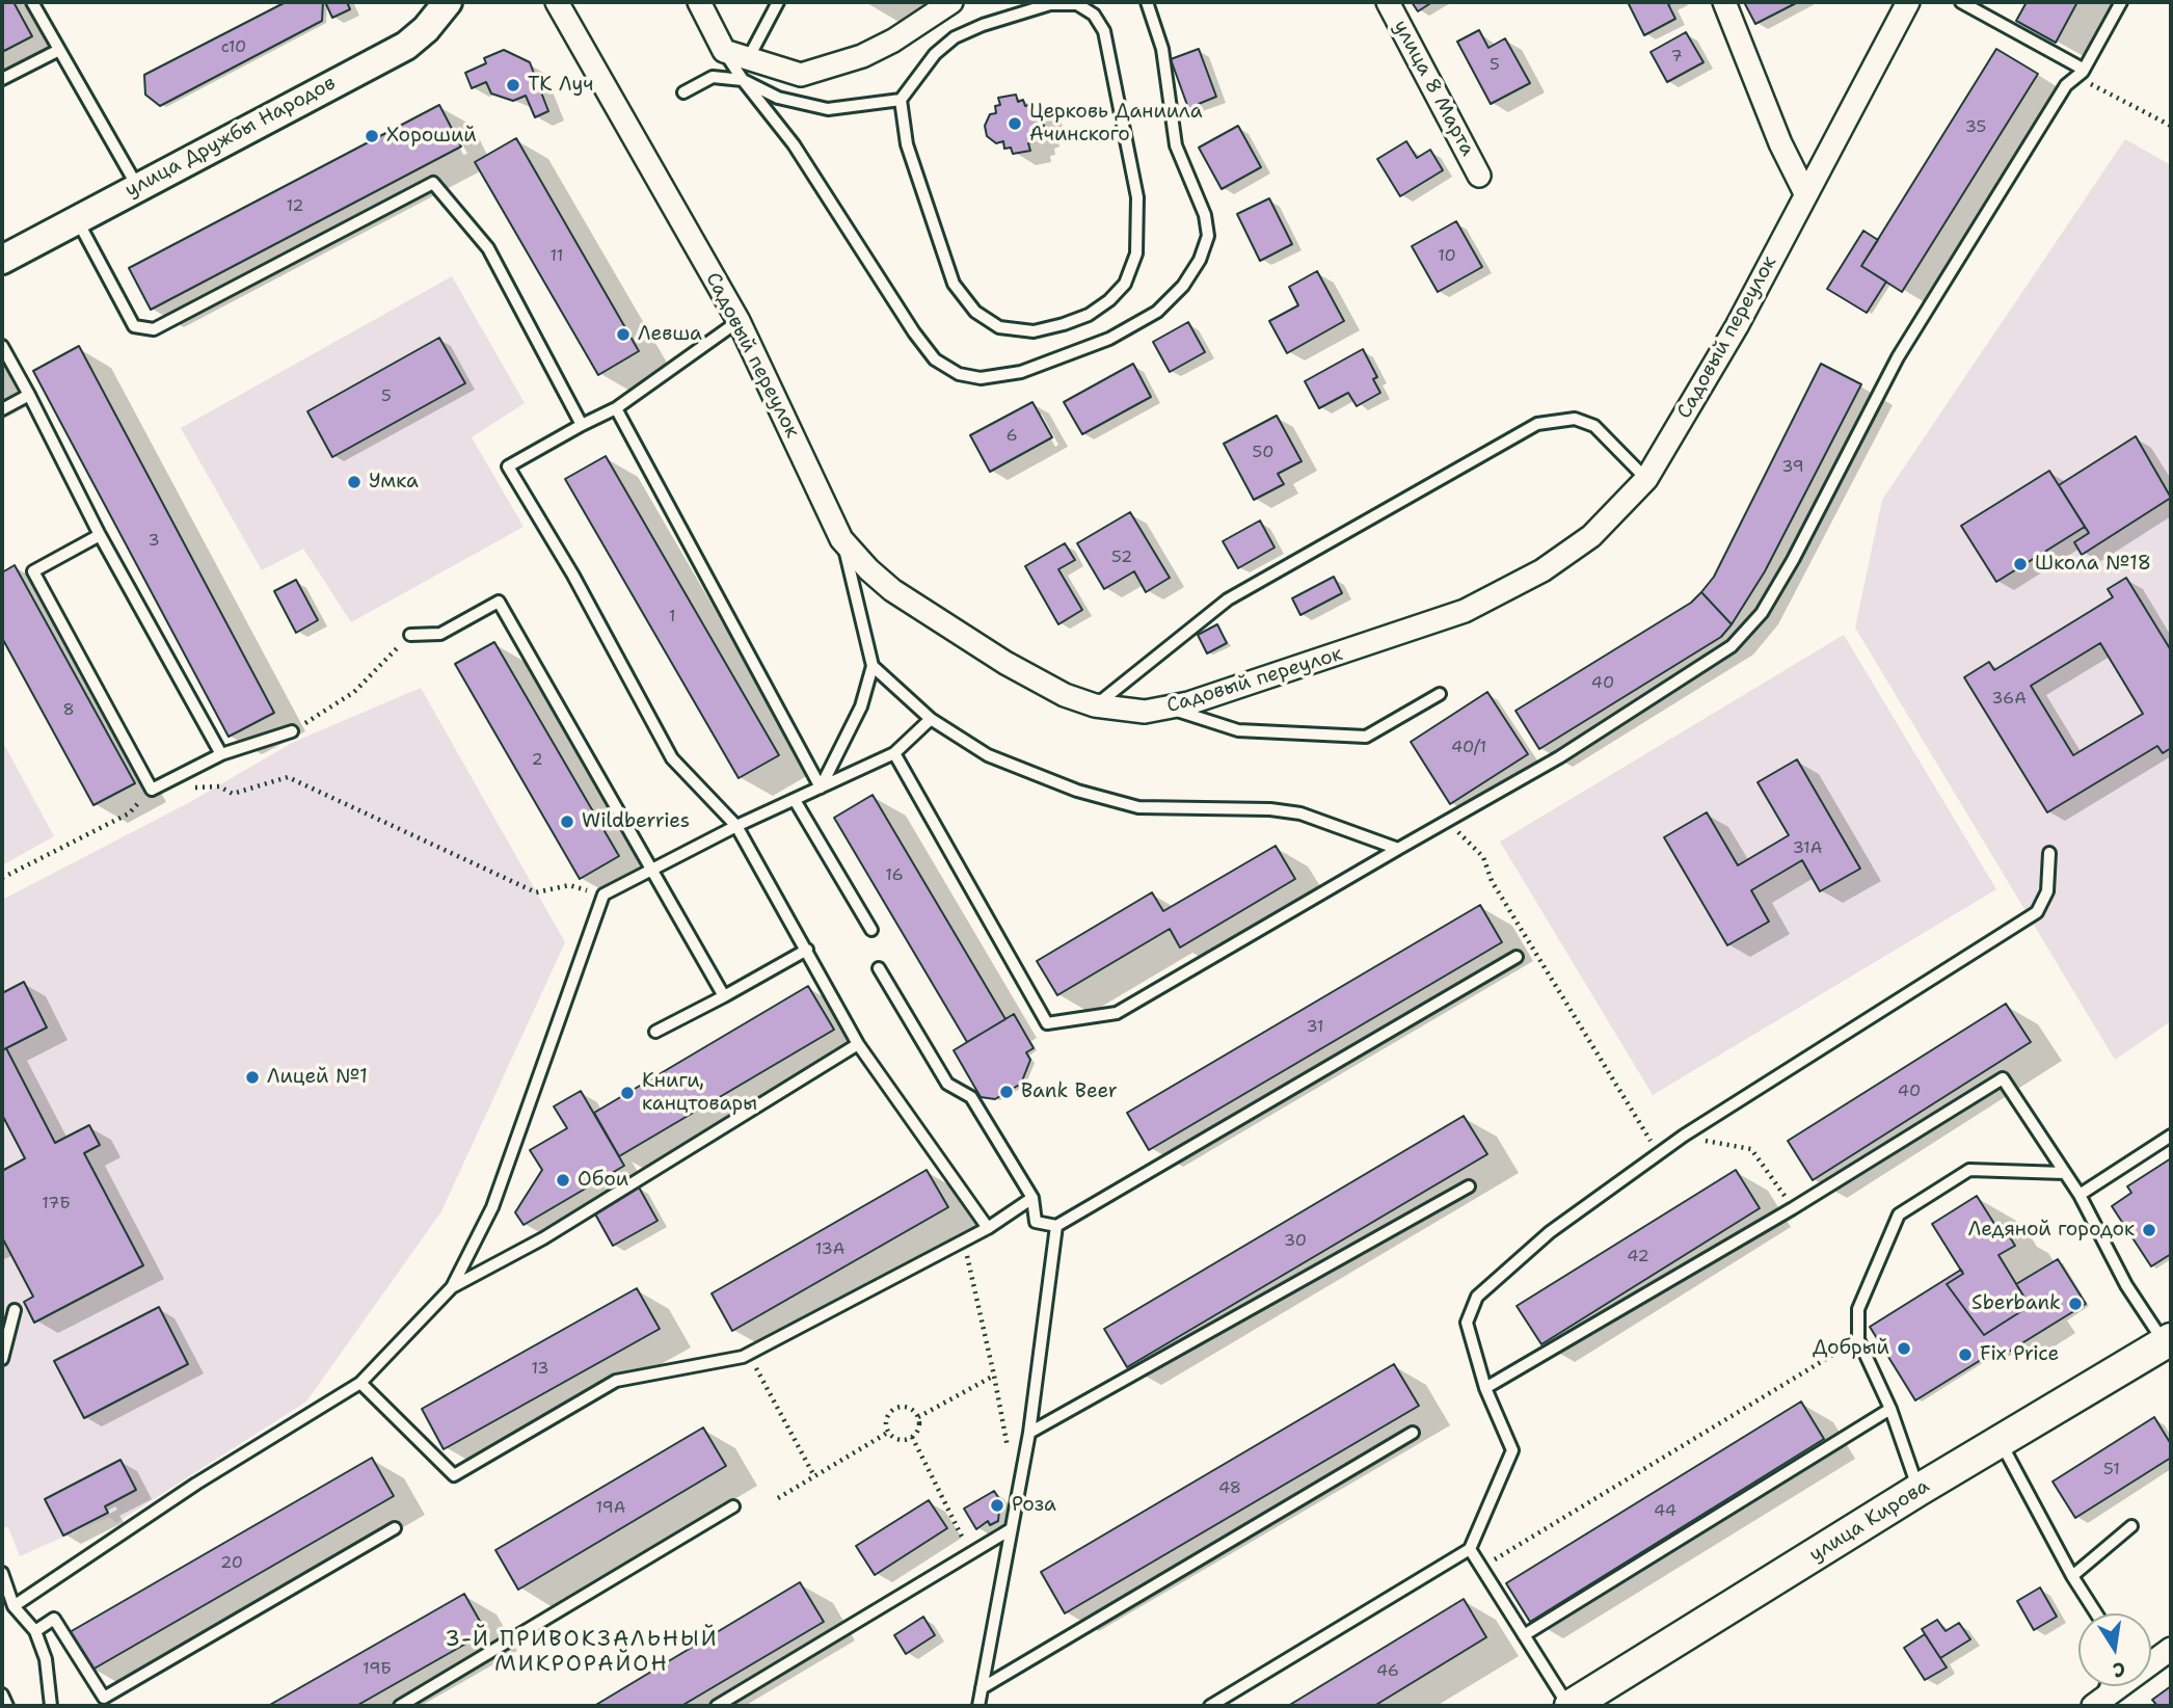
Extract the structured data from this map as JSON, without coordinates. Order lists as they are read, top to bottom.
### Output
{
  "streets": {
    "main road": ["улица Кирова"],
    "street": ["улица 8 Марта", "улица Дружбы Народов", "Садовый переулок"]
  },
  "districts": ["3-Й ПРИВОКЗАЛЬНЫЙ МИКРОРАЙОН"],
  "places": [
    "ТК Луч",
    "Церковь Даниила Ачинского",
    "Хороший",
    "Левша",
    "Умка",
    "Школа №18",
    "Wildberries",
    "Лицей №1",
    "Bank Beer",
    "Книги, канцтовары",
    "Обои",
    "Ледяной городок",
    "Sberbank",
    "Добрый",
    "Fix Price",
    "Роза"
  ],
  "house_numbers": [
    "с10",
    "7",
    "5",
    "35",
    "12",
    "11",
    "10",
    "5",
    "6",
    "50",
    "39",
    "3",
    "52",
    "1",
    "40",
    "36А",
    "8",
    "40/1",
    "2",
    "31А",
    "16",
    "31",
    "40",
    "17Б",
    "30",
    "13А",
    "42",
    "13",
    "51",
    "48",
    "19А",
    "44",
    "20",
    "19Б",
    "46"
  ],
  "north": "bottom"
}
